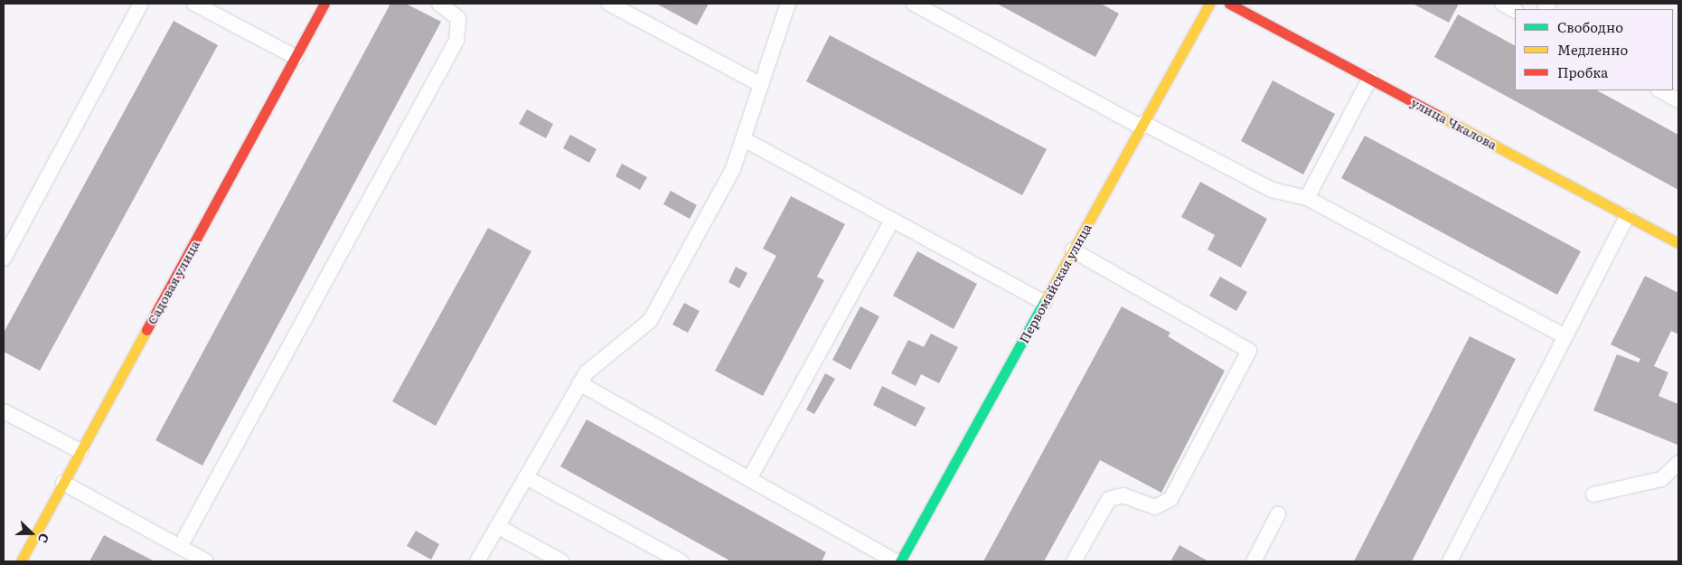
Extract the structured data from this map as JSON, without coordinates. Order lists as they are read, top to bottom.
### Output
{
  "streets": {
    "street": ["улица Чкалова", "Садовая улица", "Первомайская улица"]
  },
  "legend": ["Свободно", "Медленно", "Пробка"],
  "north": "right"
}
